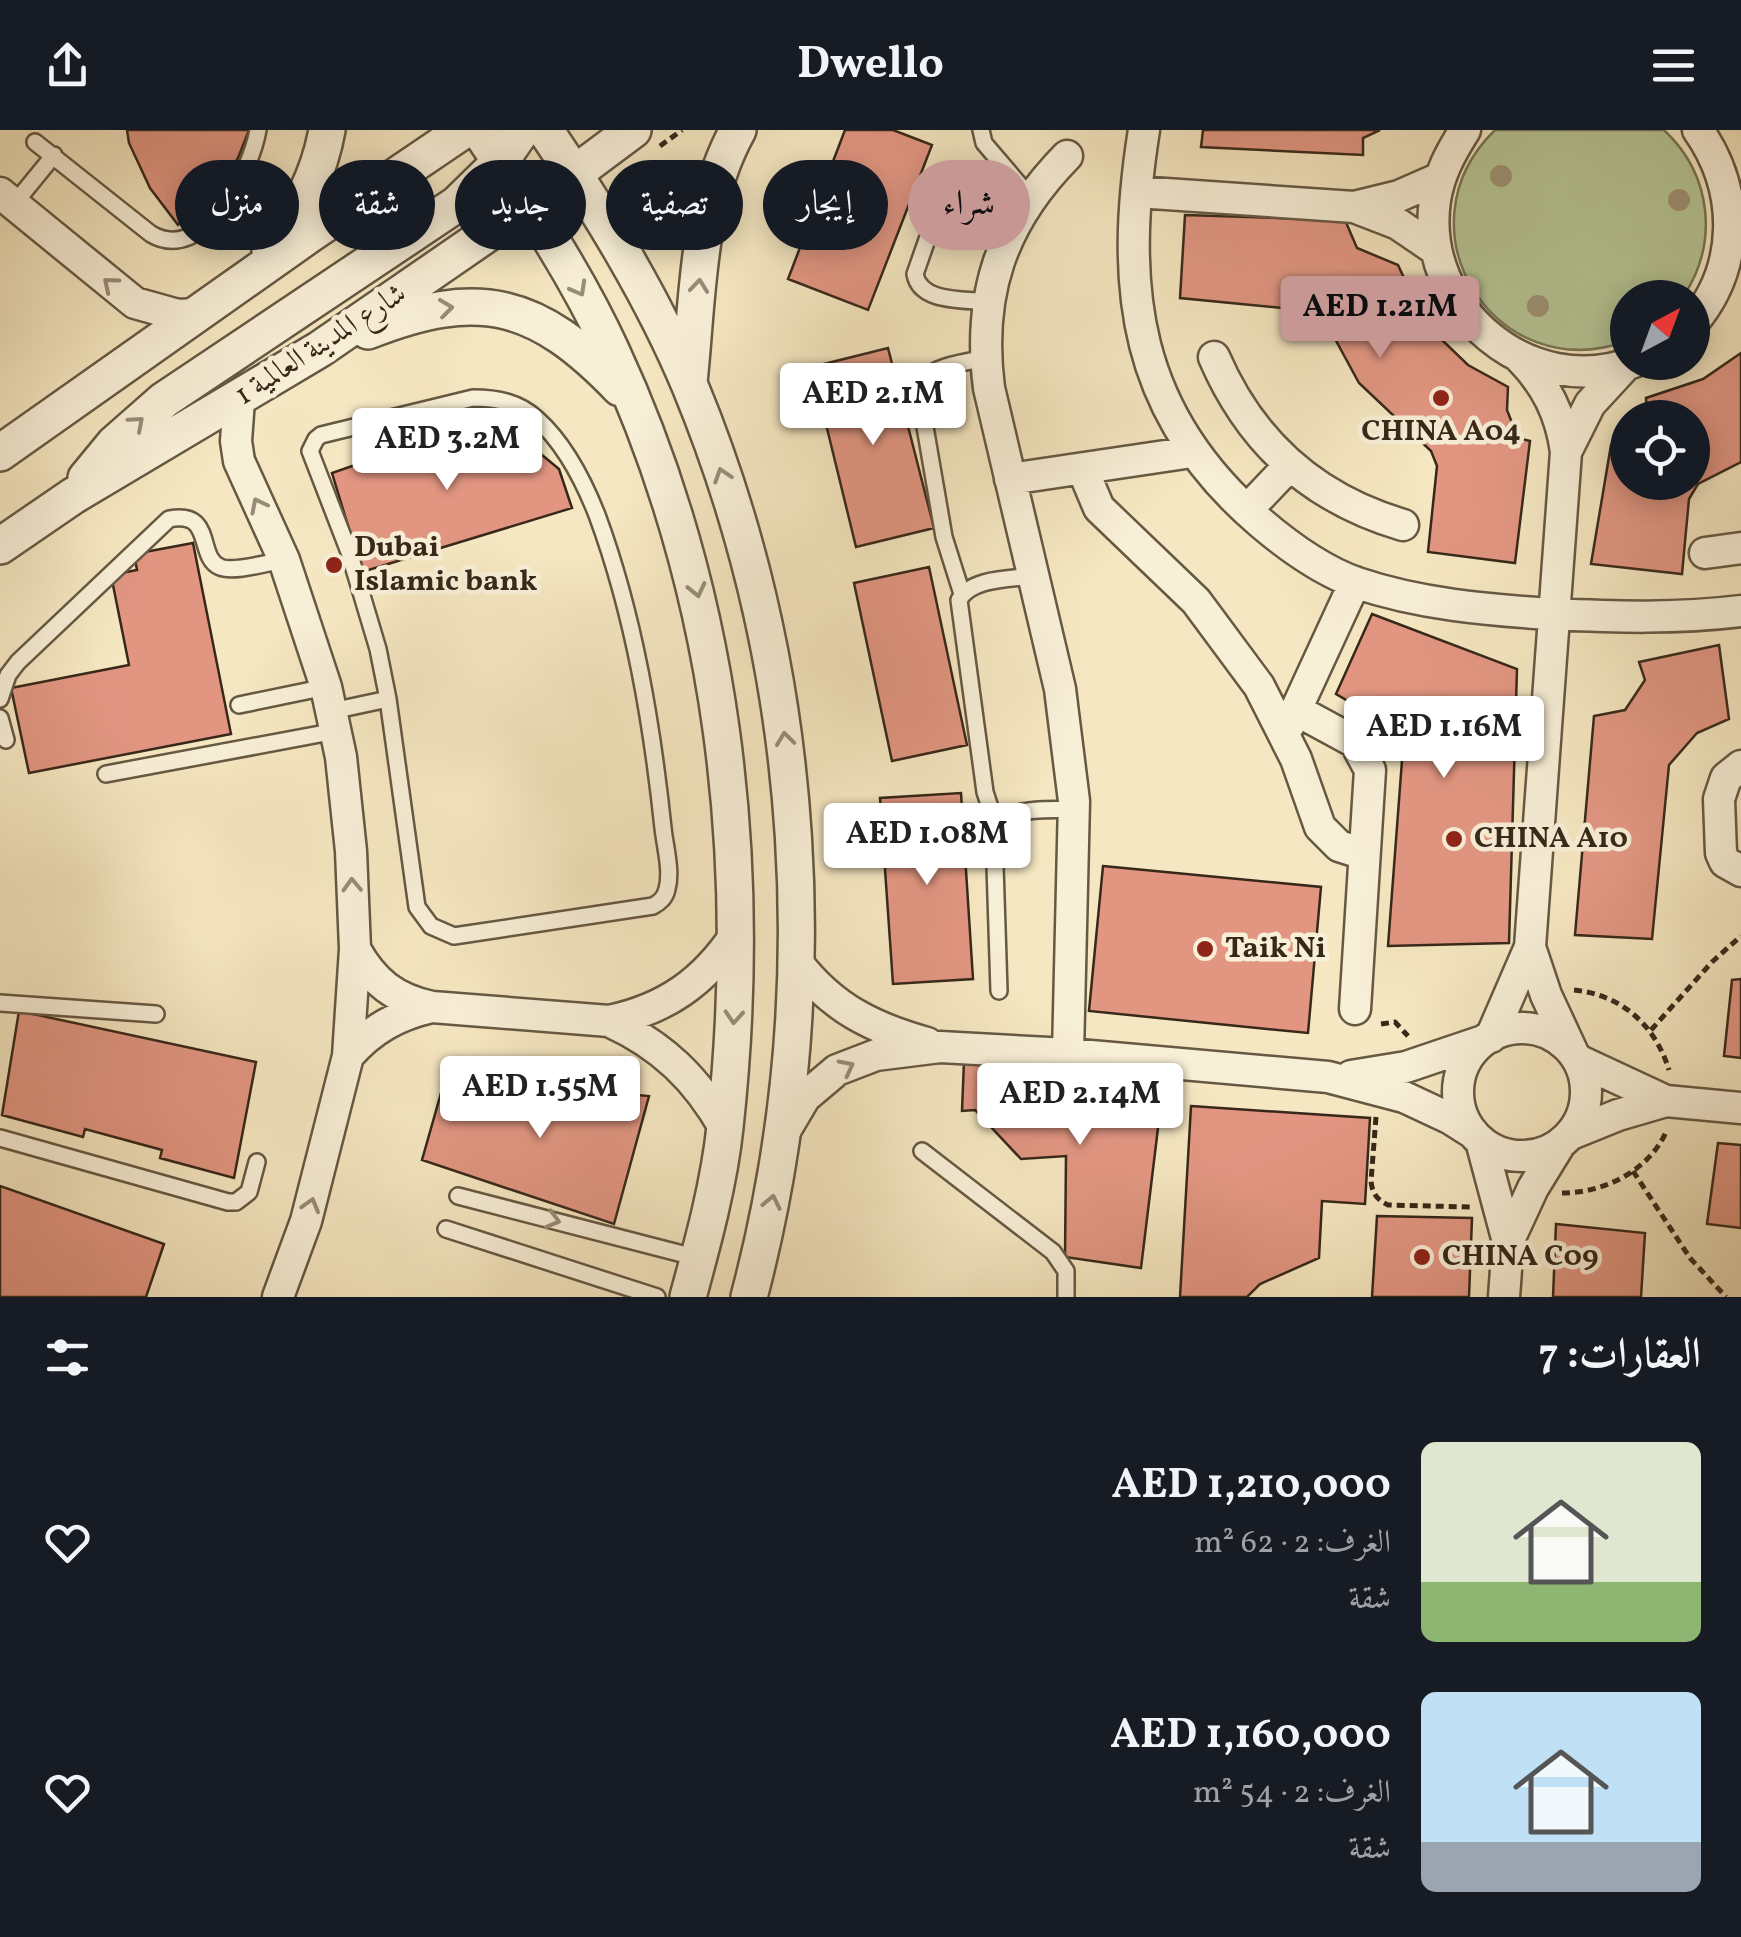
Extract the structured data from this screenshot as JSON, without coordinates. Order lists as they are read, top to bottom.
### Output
{
  "streets": {
    "street": ["شارع المدينة العالمية 1"]
  },
  "places": [
    "CHINA A04",
    "Dubai Islamic bank",
    "CHINA A10",
    "Taik Ni",
    "CHINA C09"
  ],
  "north": "top right",
  "page": {
    "header": "Dwello",
    "chip": [
      "شراء",
      "إيجار",
      "تصفية",
      "جديد",
      "شقة",
      "منزل"
    ],
    "price": [
      "AED 1.21M",
      "AED 2.1M",
      "AED 3.2M",
      "AED 1.16M",
      "AED 1.08M",
      "AED 1.55M",
      "AED 2.14M"
    ],
    "heading": "العقارات: 7",
    "list": [
      {
        "name": "AED 1,210,000",
        "note": "الغرف: 2 · 62 m² · شقة"
      },
      {
        "name": "AED 1,160,000",
        "note": "الغرف: 2 · 54 m² · شقة"
      }
    ]
  }
}
